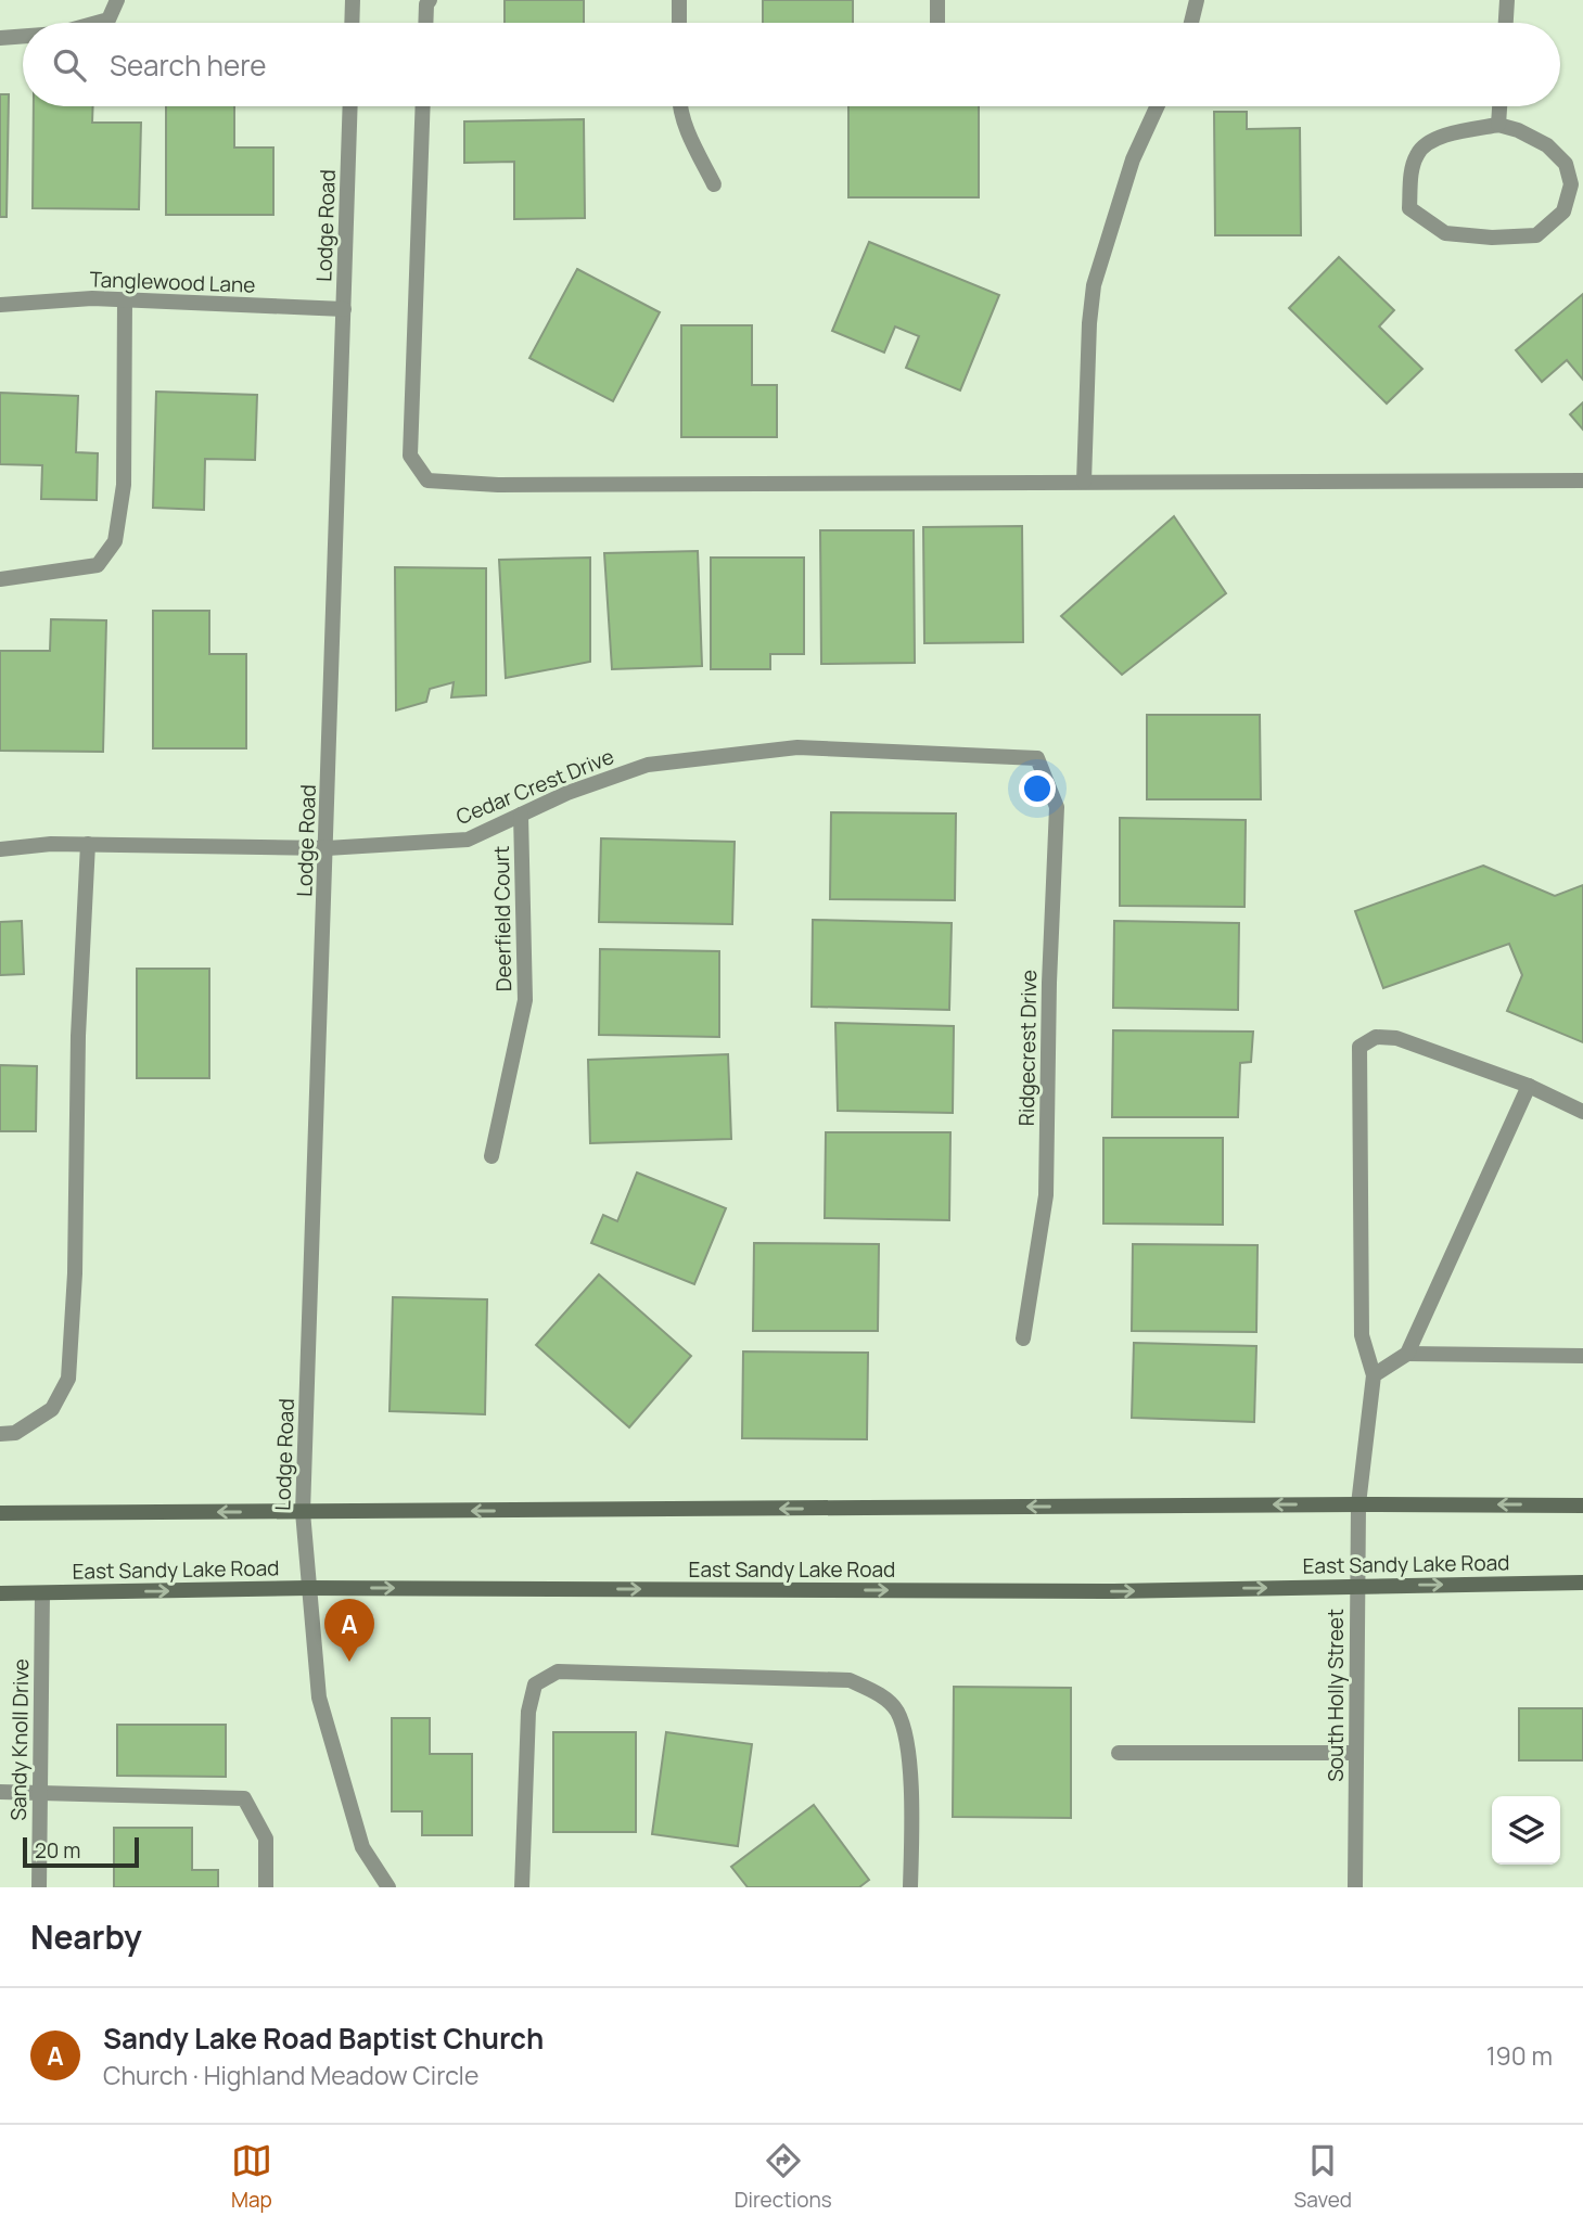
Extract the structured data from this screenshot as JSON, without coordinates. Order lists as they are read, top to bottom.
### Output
{
  "streets": {
    "main road": ["East Sandy Lake Road"],
    "street": [
      "Lodge Road",
      "Tanglewood Lane",
      "Cedar Crest Drive",
      "Deerfield Court",
      "Ridgecrest Drive",
      "South Holly Street",
      "Sandy Knoll Drive"
    ]
  },
  "crossings": [
    ["Lodge Road", "Tanglewood Lane"],
    ["Lodge Road", "Cedar Crest Drive"],
    ["Lodge Road", "East Sandy Lake Road"],
    ["Cedar Crest Drive", "Deerfield Court"],
    ["Cedar Crest Drive", "Ridgecrest Drive"],
    ["East Sandy Lake Road", "South Holly Street"],
    ["East Sandy Lake Road", "Sandy Knoll Drive"]
  ],
  "scale_bar": "20 m",
  "page": {
    "search": "Search here",
    "pins": "A",
    "scale": "20 m",
    "heading": "Nearby",
    "list": [
      {
        "mark": "A",
        "name": "Sandy Lake Road Baptist Church",
        "note": "Church · Highland Meadow Circle",
        "value": "190 m"
      }
    ],
    "nav": ["Map", "Directions", "Saved"]
  }
}
